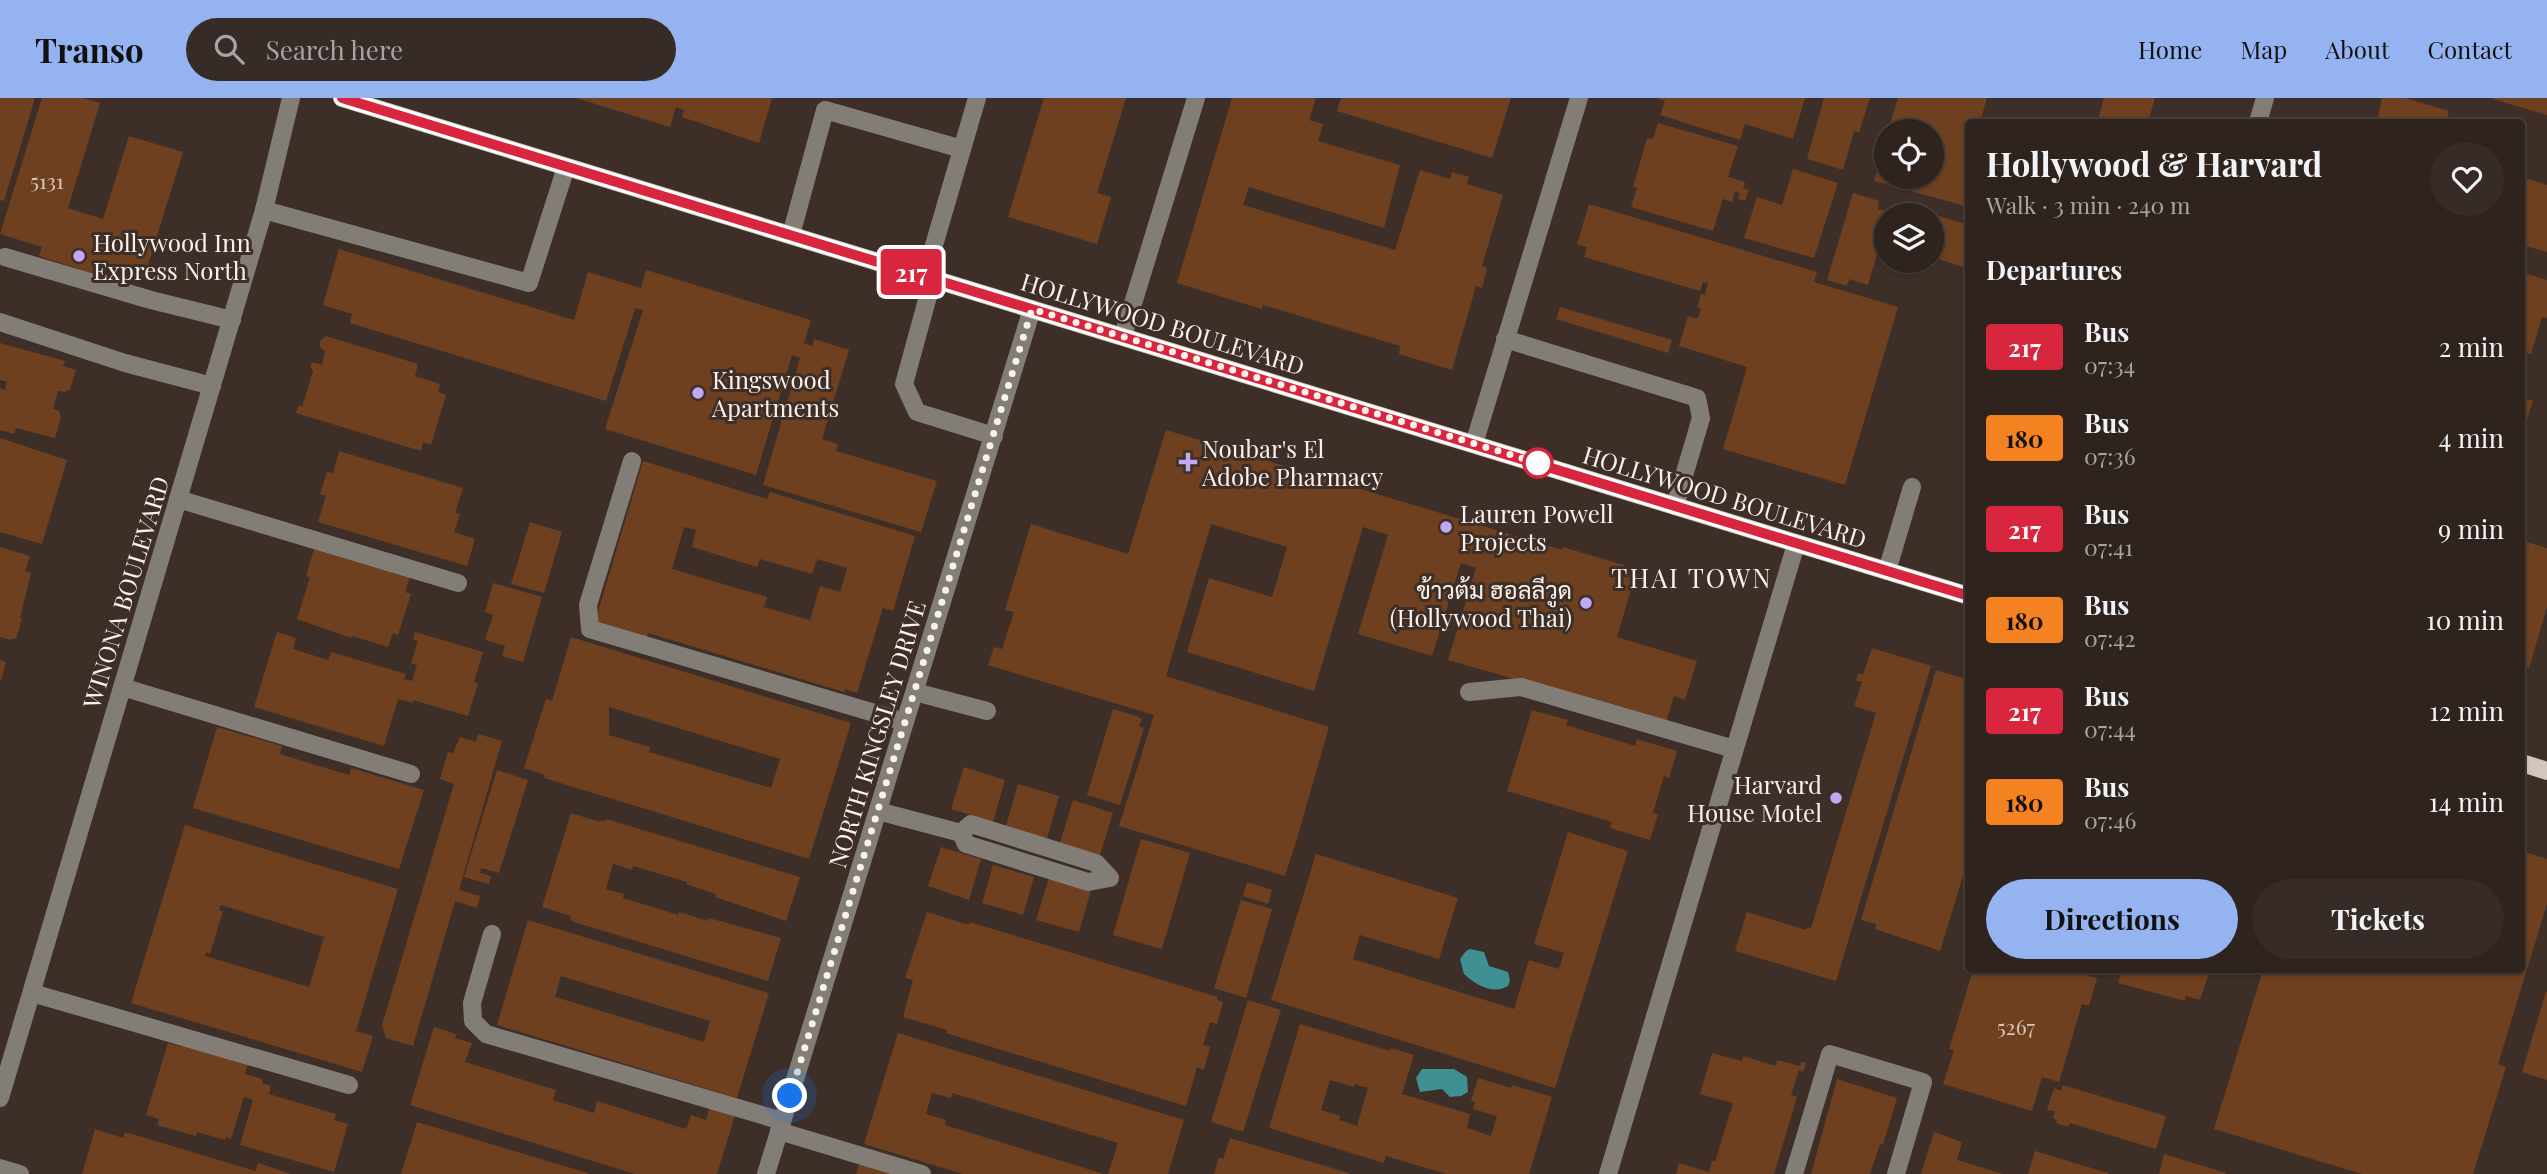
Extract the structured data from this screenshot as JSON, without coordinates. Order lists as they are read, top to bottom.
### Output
{
  "streets": {
    "main road": ["HOLLYWOOD BOULEVARD"],
    "street": ["WINONA BOULEVARD", "NORTH KINGSLEY DRIVE"]
  },
  "crossings": [
    ["HOLLYWOOD BOULEVARD", "NORTH KINGSLEY DRIVE"]
  ],
  "districts": ["THAI TOWN"],
  "places": {
    "other": [
      "Hollywood Inn Express North",
      "Kingswood Apartments",
      "Lauren Powell Projects",
      "ข้าวต้ม ฮอลลีวูด (Hollywood Thai)",
      "Harvard House Motel"
    ],
    "health": ["Noubar's El Adobe Pharmacy"]
  },
  "lines": ["bus line 217"],
  "house_numbers": ["5131", "5267"],
  "page": {
    "header": "Transo",
    "search": "Search here",
    "nav": [
      "Home",
      "Map",
      "About",
      "Contact"
    ],
    "on_map": "217",
    "heading": [
      ["Hollywood & Harvard", "Walk · 3 min · 240 m"],
      "Departures"
    ],
    "list": [
      {
        "mark": "217",
        "name": "Bus",
        "note": "07:34",
        "value": "2 min"
      },
      {
        "mark": "180",
        "name": "Bus",
        "note": "07:36",
        "value": "4 min"
      },
      {
        "mark": "217",
        "name": "Bus",
        "note": "07:41",
        "value": "9 min"
      },
      {
        "mark": "180",
        "name": "Bus",
        "note": "07:42",
        "value": "10 min"
      },
      {
        "mark": "217",
        "name": "Bus",
        "note": "07:44",
        "value": "12 min"
      },
      {
        "mark": "180",
        "name": "Bus",
        "note": "07:46",
        "value": "14 min"
      }
    ],
    "buttons": ["Directions", "Tickets"]
  }
}
